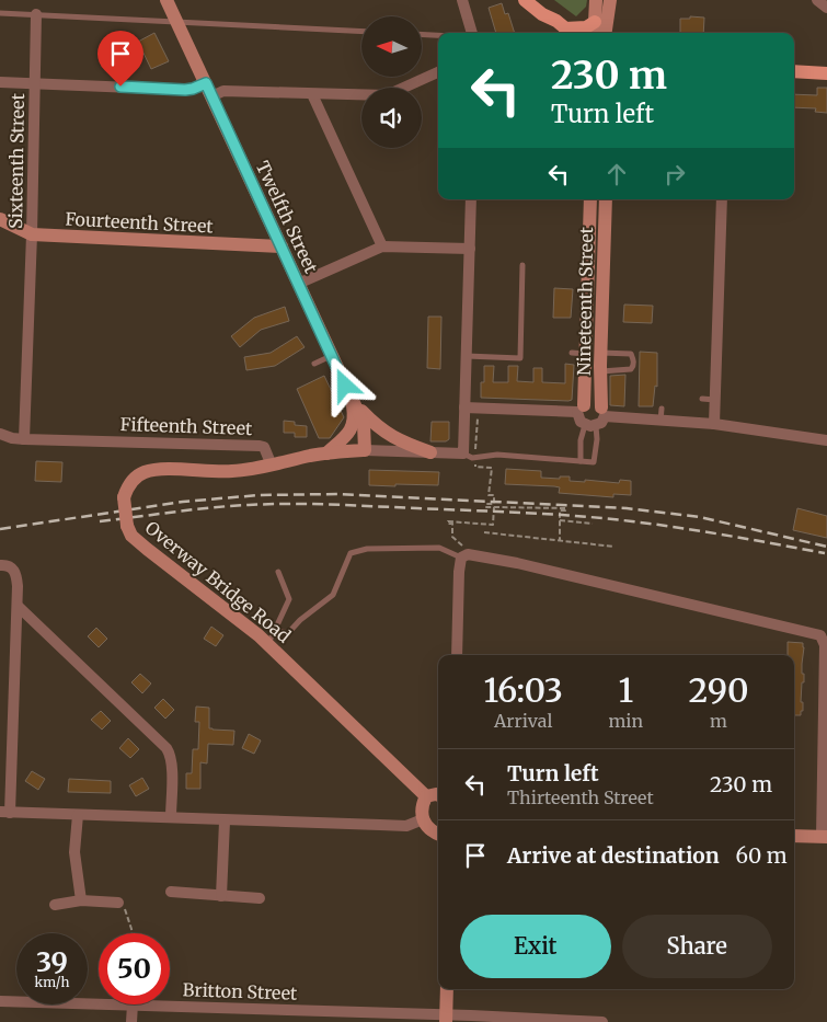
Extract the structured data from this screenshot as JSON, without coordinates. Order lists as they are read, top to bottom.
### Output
{
  "streets": {
    "main road": [
      "Twelfth Street",
      "Fourteenth Street",
      "Nineteenth Street",
      "Overway Bridge Road"
    ],
    "street": ["Sixteenth Street", "Fifteenth Street", "Britton Street"]
  },
  "crossings": [
    ["Sixteenth Street", "Fourteenth Street"],
    ["Sixteenth Street", "Fifteenth Street"],
    ["Twelfth Street", "Fourteenth Street"],
    ["Fifteenth Street", "Overway Bridge Road"]
  ],
  "north": "left",
  "page": {
    "turn": ["230 m", "Turn left"],
    "eta": [
      "16:03",
      "Arrival",
      "1",
      "min",
      "290",
      "m"
    ],
    "list": [
      {
        "name": "Turn left",
        "note": "Thirteenth Street",
        "value": "230 m"
      },
      {
        "name": "Arrive at destination",
        "value": "60 m"
      }
    ],
    "buttons": ["Exit", "Share"],
    "speed": "39 km/h",
    "limit": "50"
  }
}
